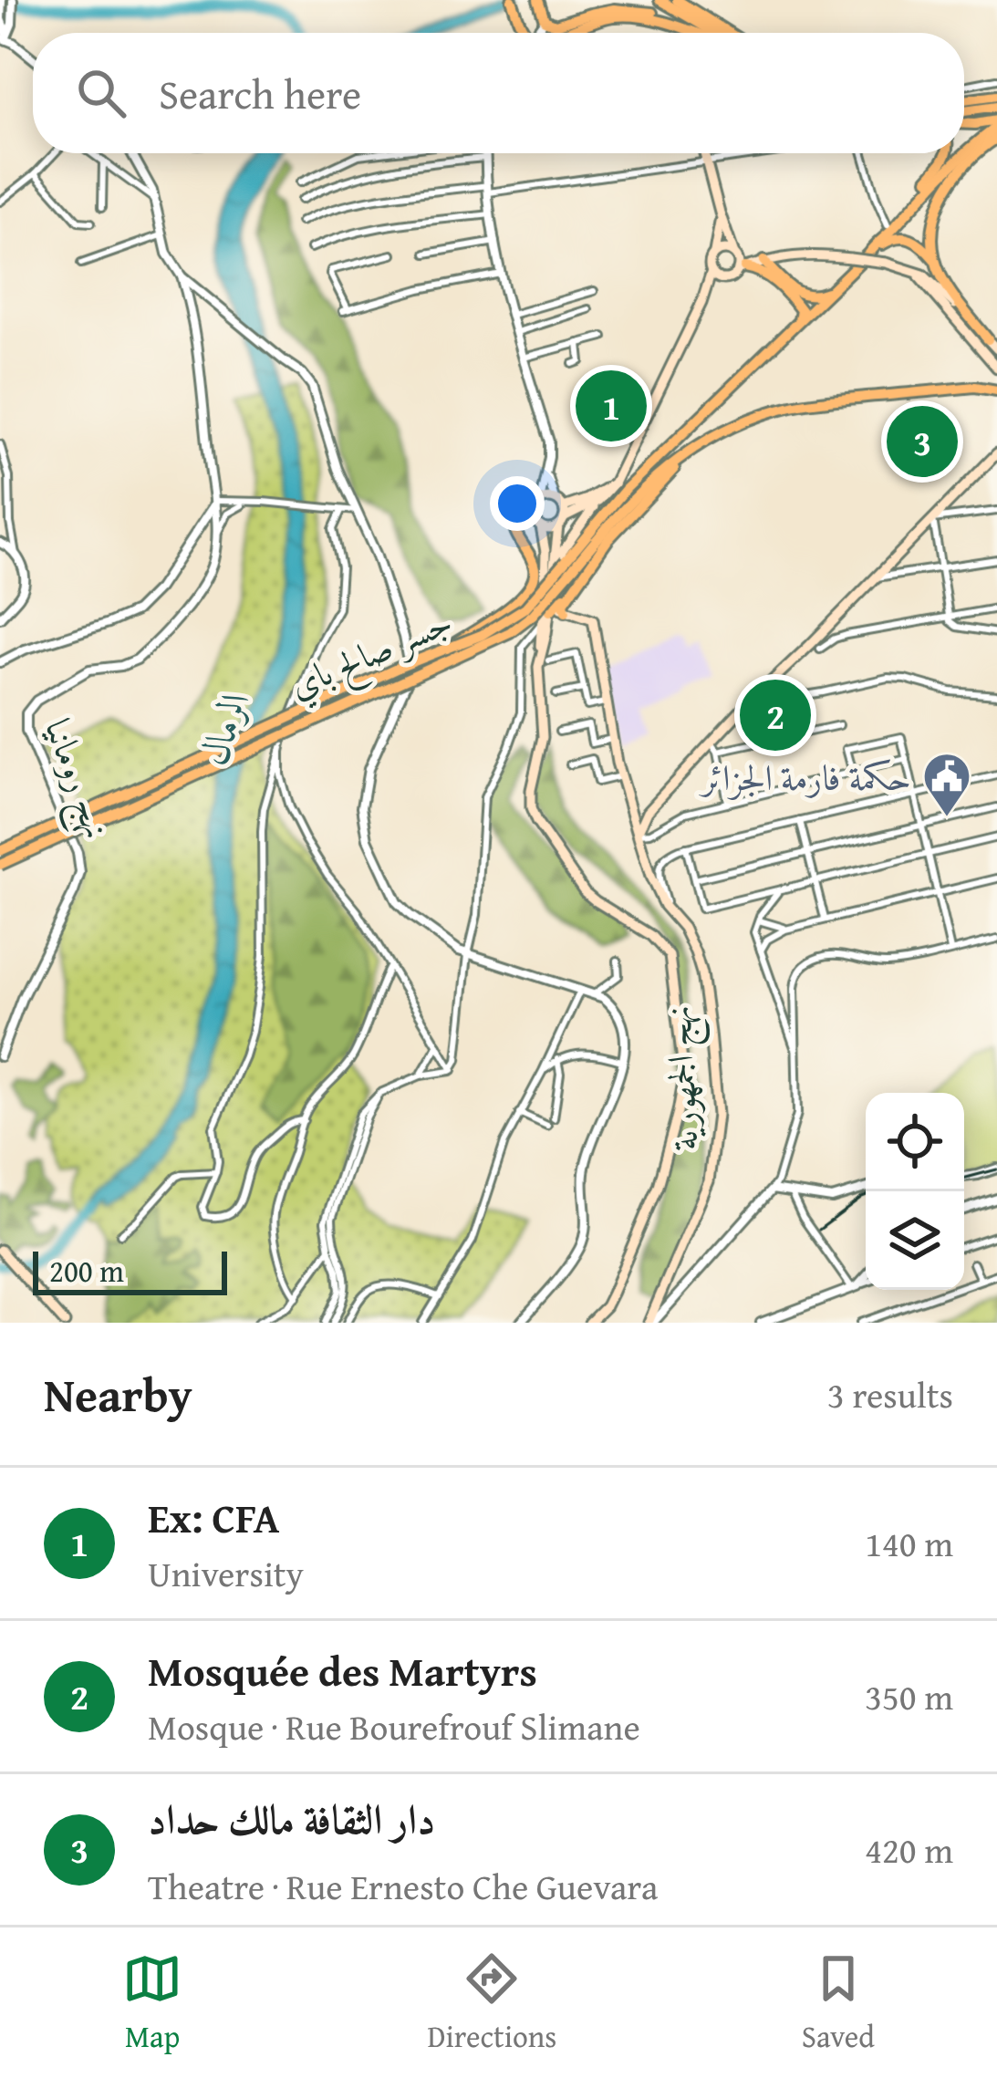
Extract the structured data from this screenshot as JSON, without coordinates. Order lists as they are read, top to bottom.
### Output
{
  "streets": {
    "highway": ["جسر صالح باي"],
    "main road": ["نهج الجمهورية"],
    "street": ["نهج رومانيا"]
  },
  "water": ["الرمال"],
  "places": {
    "public building": ["حكمة فارمة الجزائر"]
  },
  "scale_bar": "200 m",
  "page": {
    "search": "Search here",
    "pins": ["1", "3", "2"],
    "scale": "200 m",
    "heading": ["Nearby", "3 results"],
    "list": [
      {
        "mark": "1",
        "name": "Ex: CFA",
        "note": "University",
        "value": "140 m"
      },
      {
        "mark": "2",
        "name": "Mosquée des Martyrs",
        "note": "Mosque · Rue Bourefrouf Slimane",
        "value": "350 m"
      },
      {
        "mark": "3",
        "name": "دار الثقافة مالك حداد",
        "note": "Theatre · Rue Ernesto Che Guevara",
        "value": "420 m"
      }
    ],
    "nav": ["Map", "Directions", "Saved"]
  }
}
